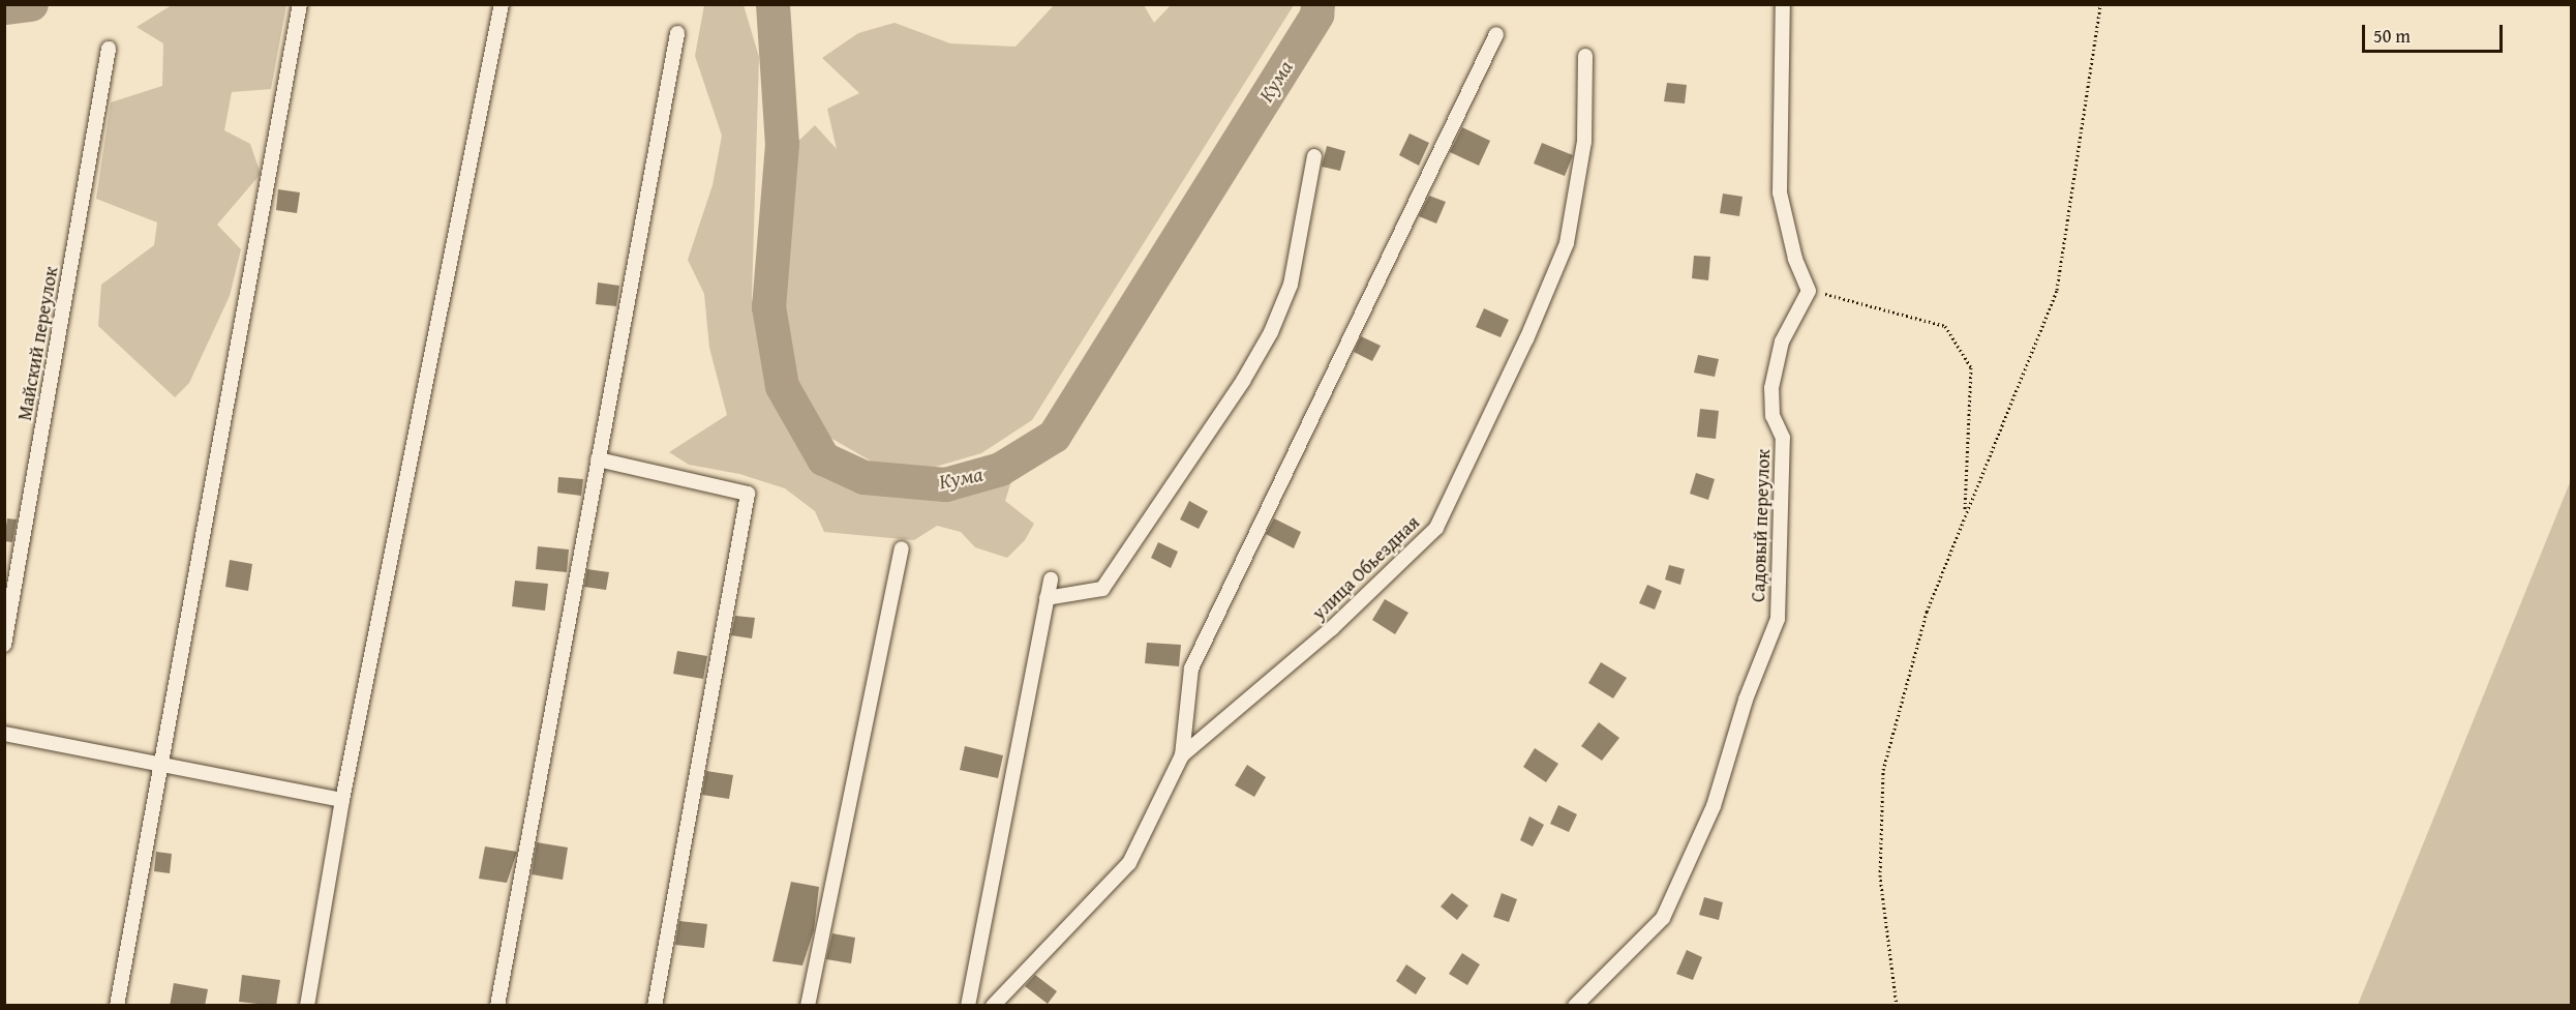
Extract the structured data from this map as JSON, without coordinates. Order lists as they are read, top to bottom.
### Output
{
  "streets": {
    "street": ["Майский переулок", "Садовый переулок", "улица Обьездная"]
  },
  "water": ["Кума"],
  "scale_bar": "50 m"
}
